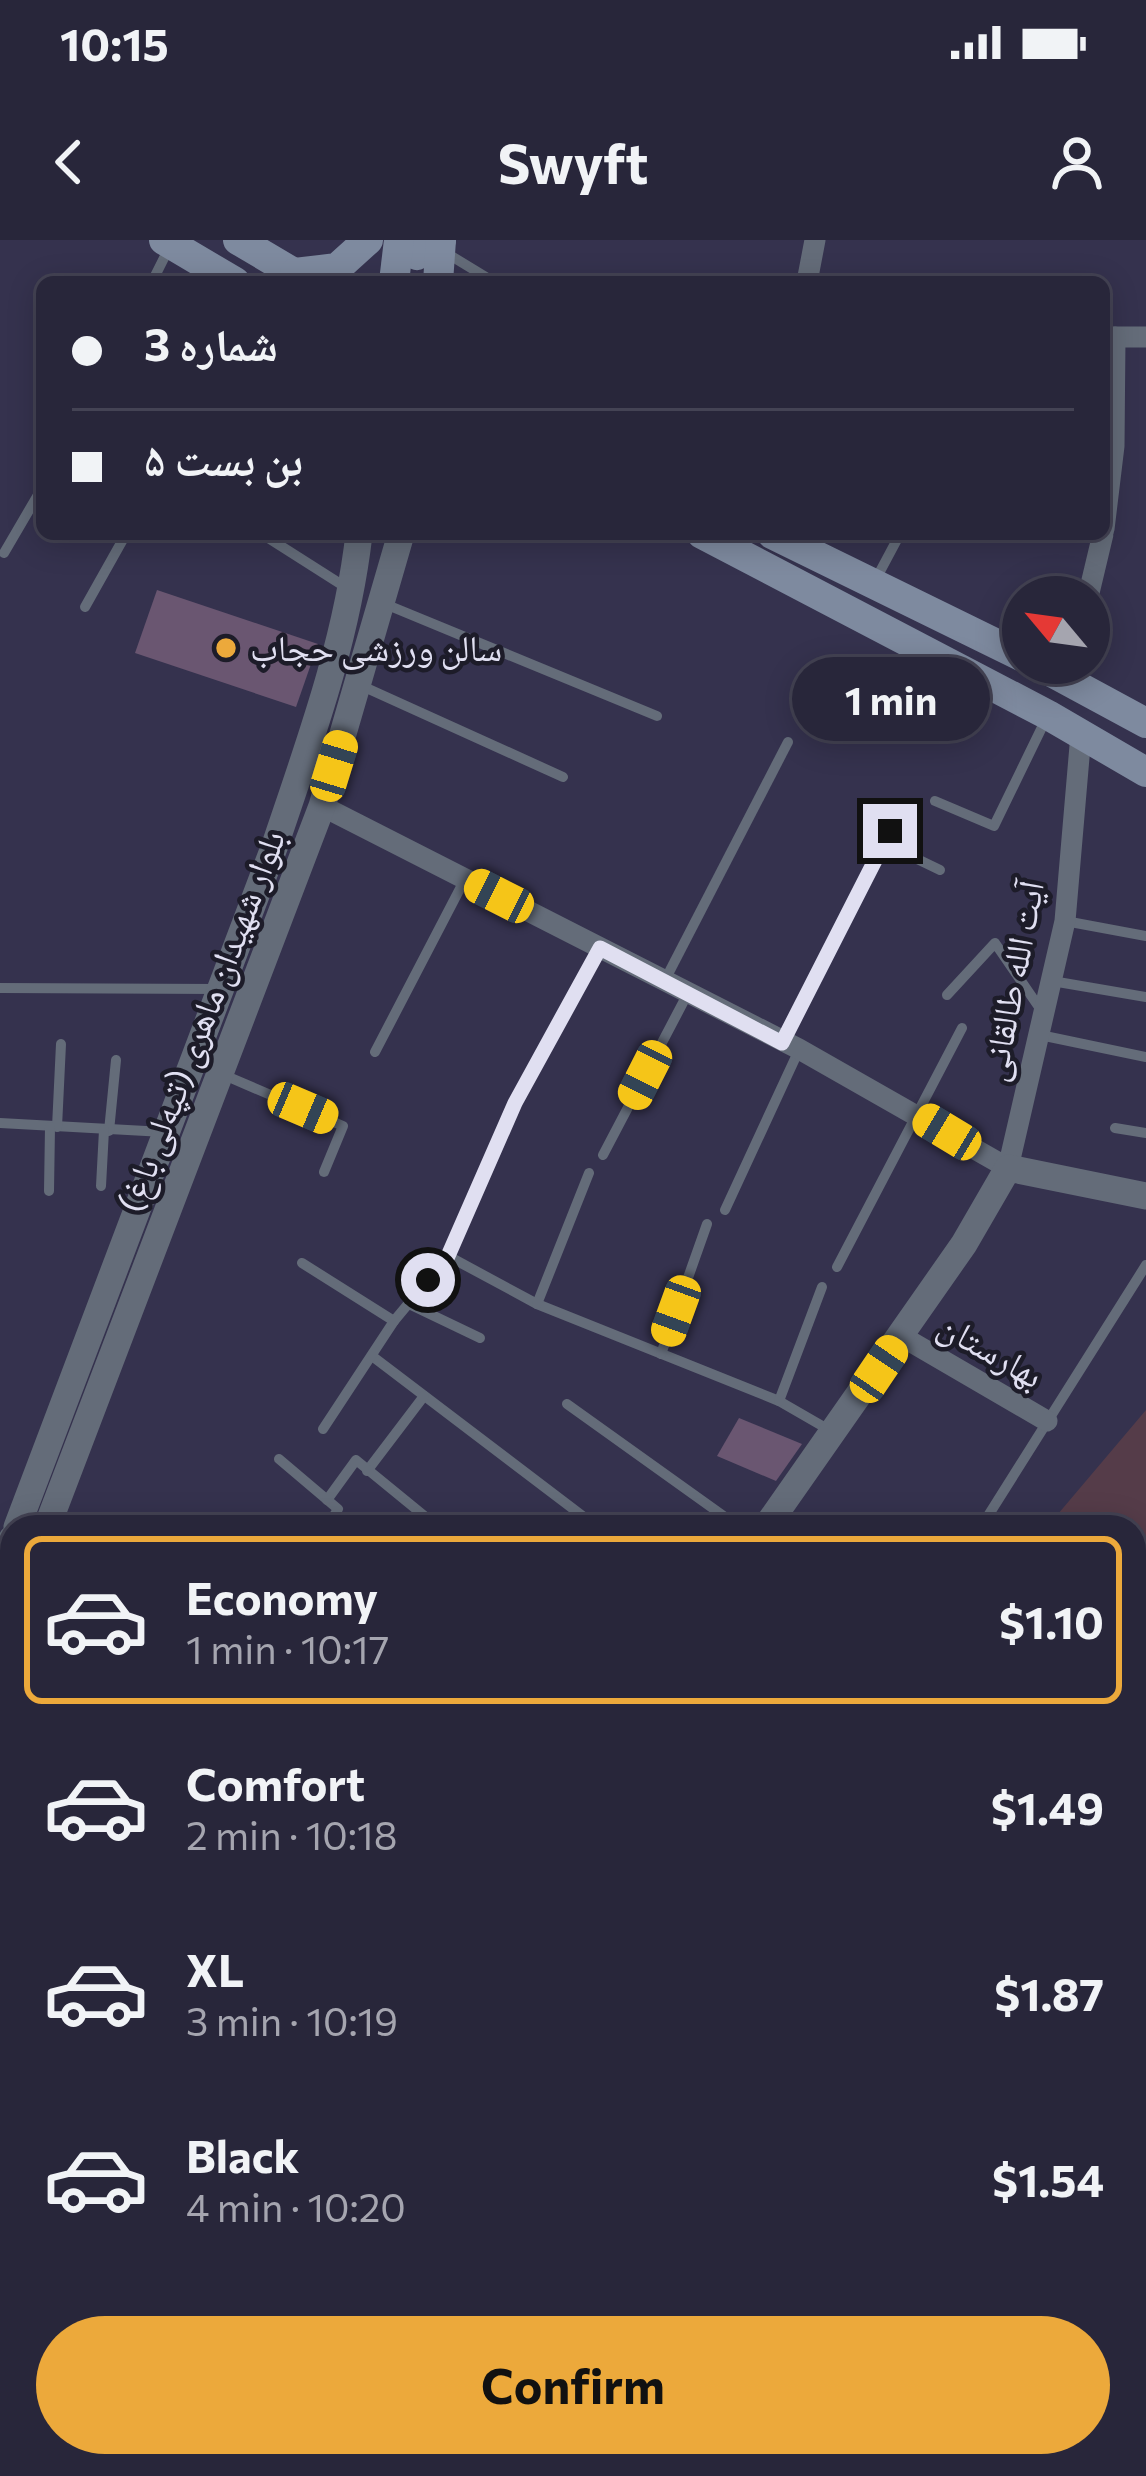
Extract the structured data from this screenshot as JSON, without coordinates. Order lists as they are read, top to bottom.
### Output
{
  "streets": {
    "street": ["آیت الله طالقانی", "بلوار شهیدان ماهری (تپه‌لی باغ)", "بهارستان"]
  },
  "crossings": [
    ["آیت الله طالقانی", "بهارستان"]
  ],
  "places": ["سالن ورزشی حجاب"],
  "north": "top left",
  "page": {
    "status": "10:15",
    "header": "Swyft",
    "banner": ["شماره 3", "بن بست ۵"],
    "bubble": "1 min",
    "list": [
      {
        "name": "Economy",
        "note": "1 min · 10:17",
        "value": "$1.10"
      },
      {
        "name": "Comfort",
        "note": "2 min · 10:18",
        "value": "$1.49"
      },
      {
        "name": "XL",
        "note": "3 min · 10:19",
        "value": "$1.87"
      },
      {
        "name": "Black",
        "note": "4 min · 10:20",
        "value": "$1.54"
      }
    ],
    "buttons": "Confirm"
  }
}
